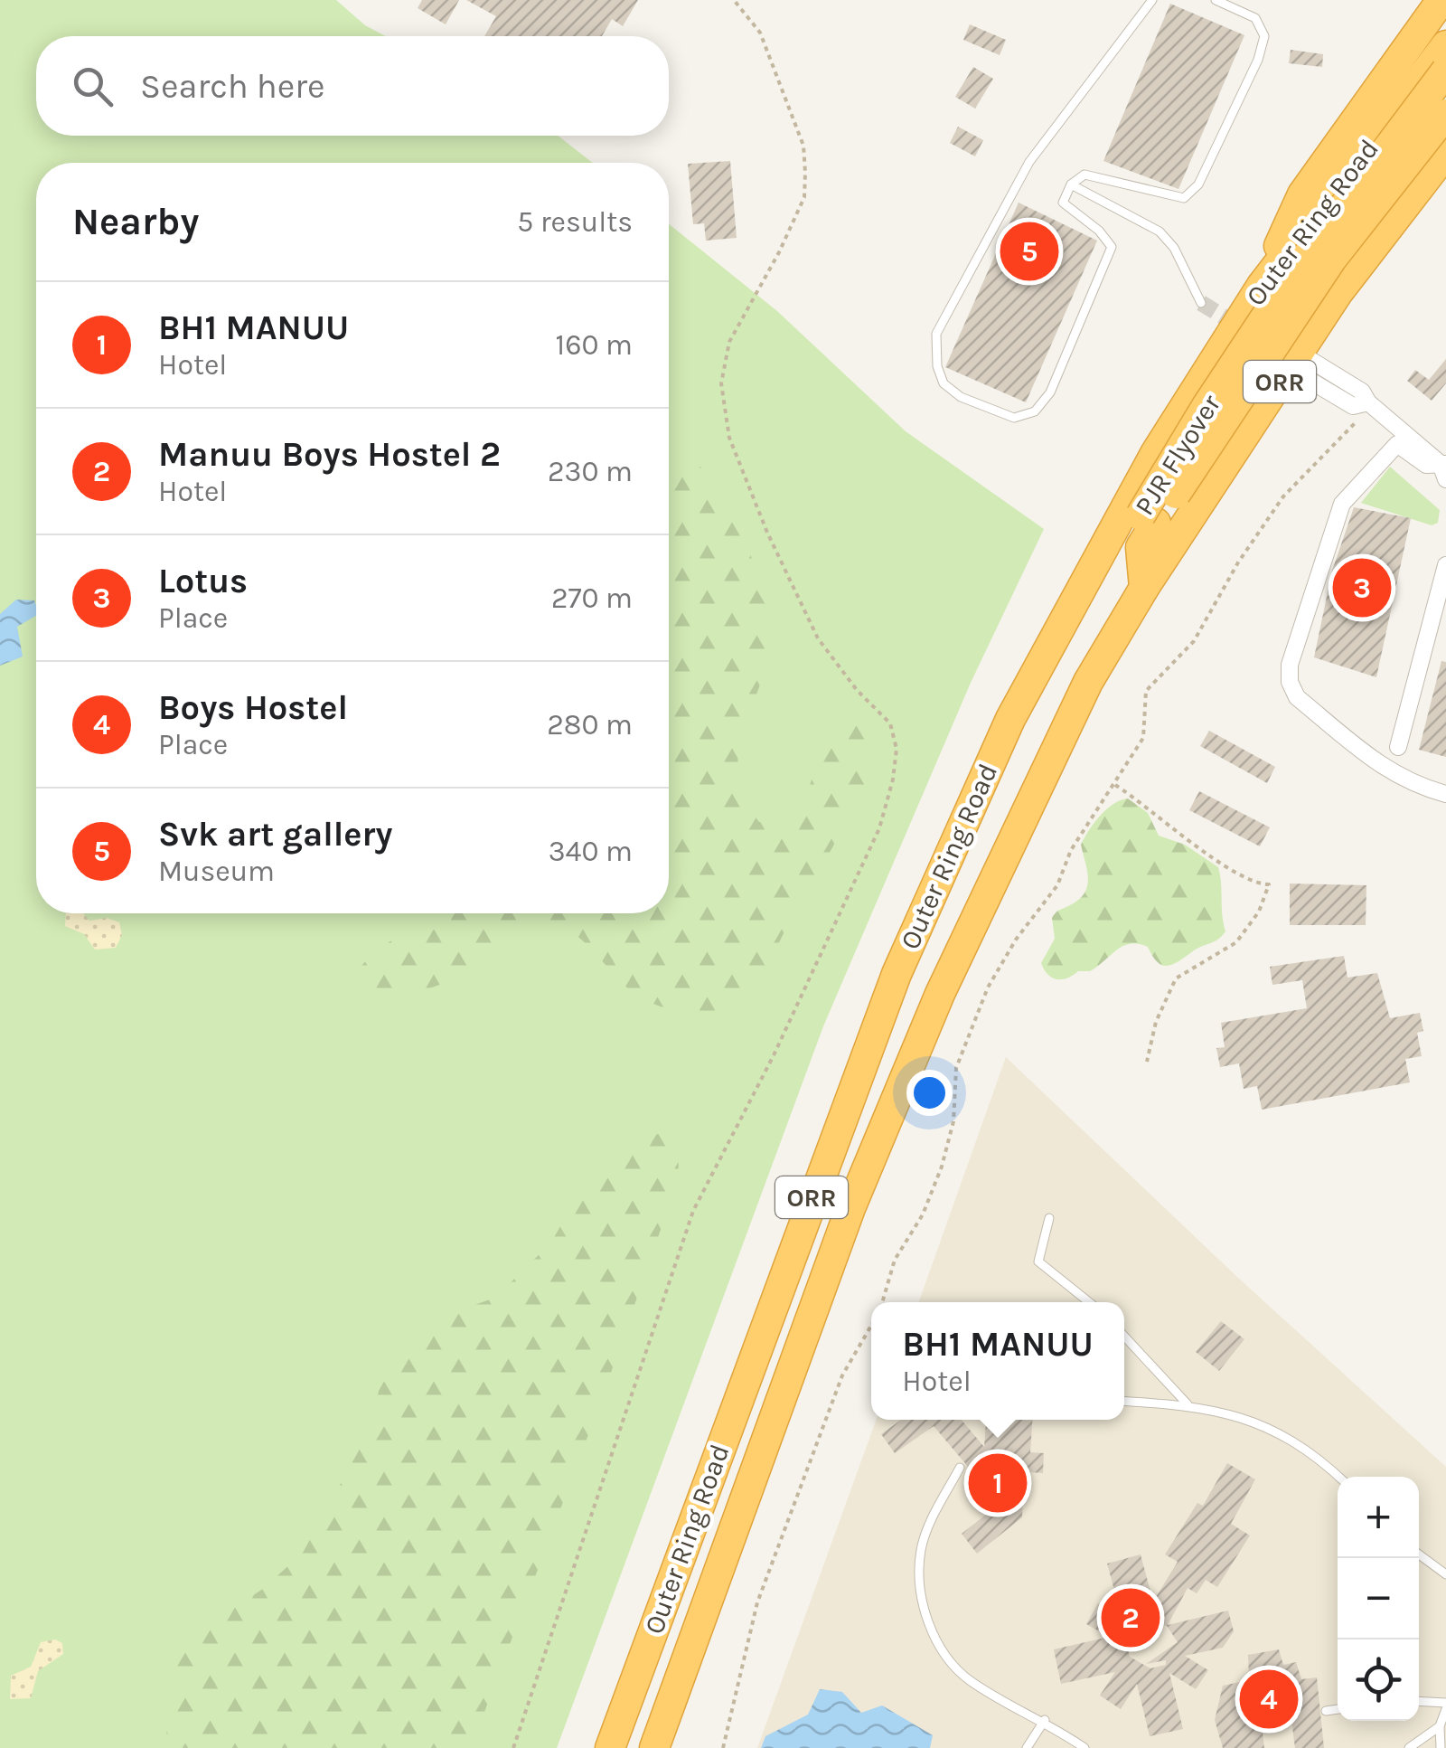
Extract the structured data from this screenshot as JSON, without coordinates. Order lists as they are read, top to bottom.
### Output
{
  "streets": {
    "highway": ["Outer Ring Road", "ORR", "PJR Flyover"]
  },
  "crossings": [
    ["Outer Ring Road", "PJR Flyover"]
  ],
  "page": {
    "search": "Search here",
    "heading": ["Nearby", "5 results"],
    "pins": [
      "5",
      "3",
      "1",
      "2",
      "4"
    ],
    "list": [
      {
        "mark": "1",
        "name": "BH1 MANUU",
        "note": "Hotel",
        "value": "160 m"
      },
      {
        "mark": "2",
        "name": "Manuu Boys Hostel 2",
        "note": "Hotel",
        "value": "230 m"
      },
      {
        "mark": "3",
        "name": "Lotus",
        "note": "Place",
        "value": "270 m"
      },
      {
        "mark": "4",
        "name": "Boys Hostel",
        "note": "Place",
        "value": "280 m"
      },
      {
        "mark": "5",
        "name": "Svk art gallery",
        "note": "Museum",
        "value": "340 m"
      }
    ],
    "popup": ["BH1 MANUU", "Hotel"],
    "map_buttons": ["+", "−"]
  }
}
